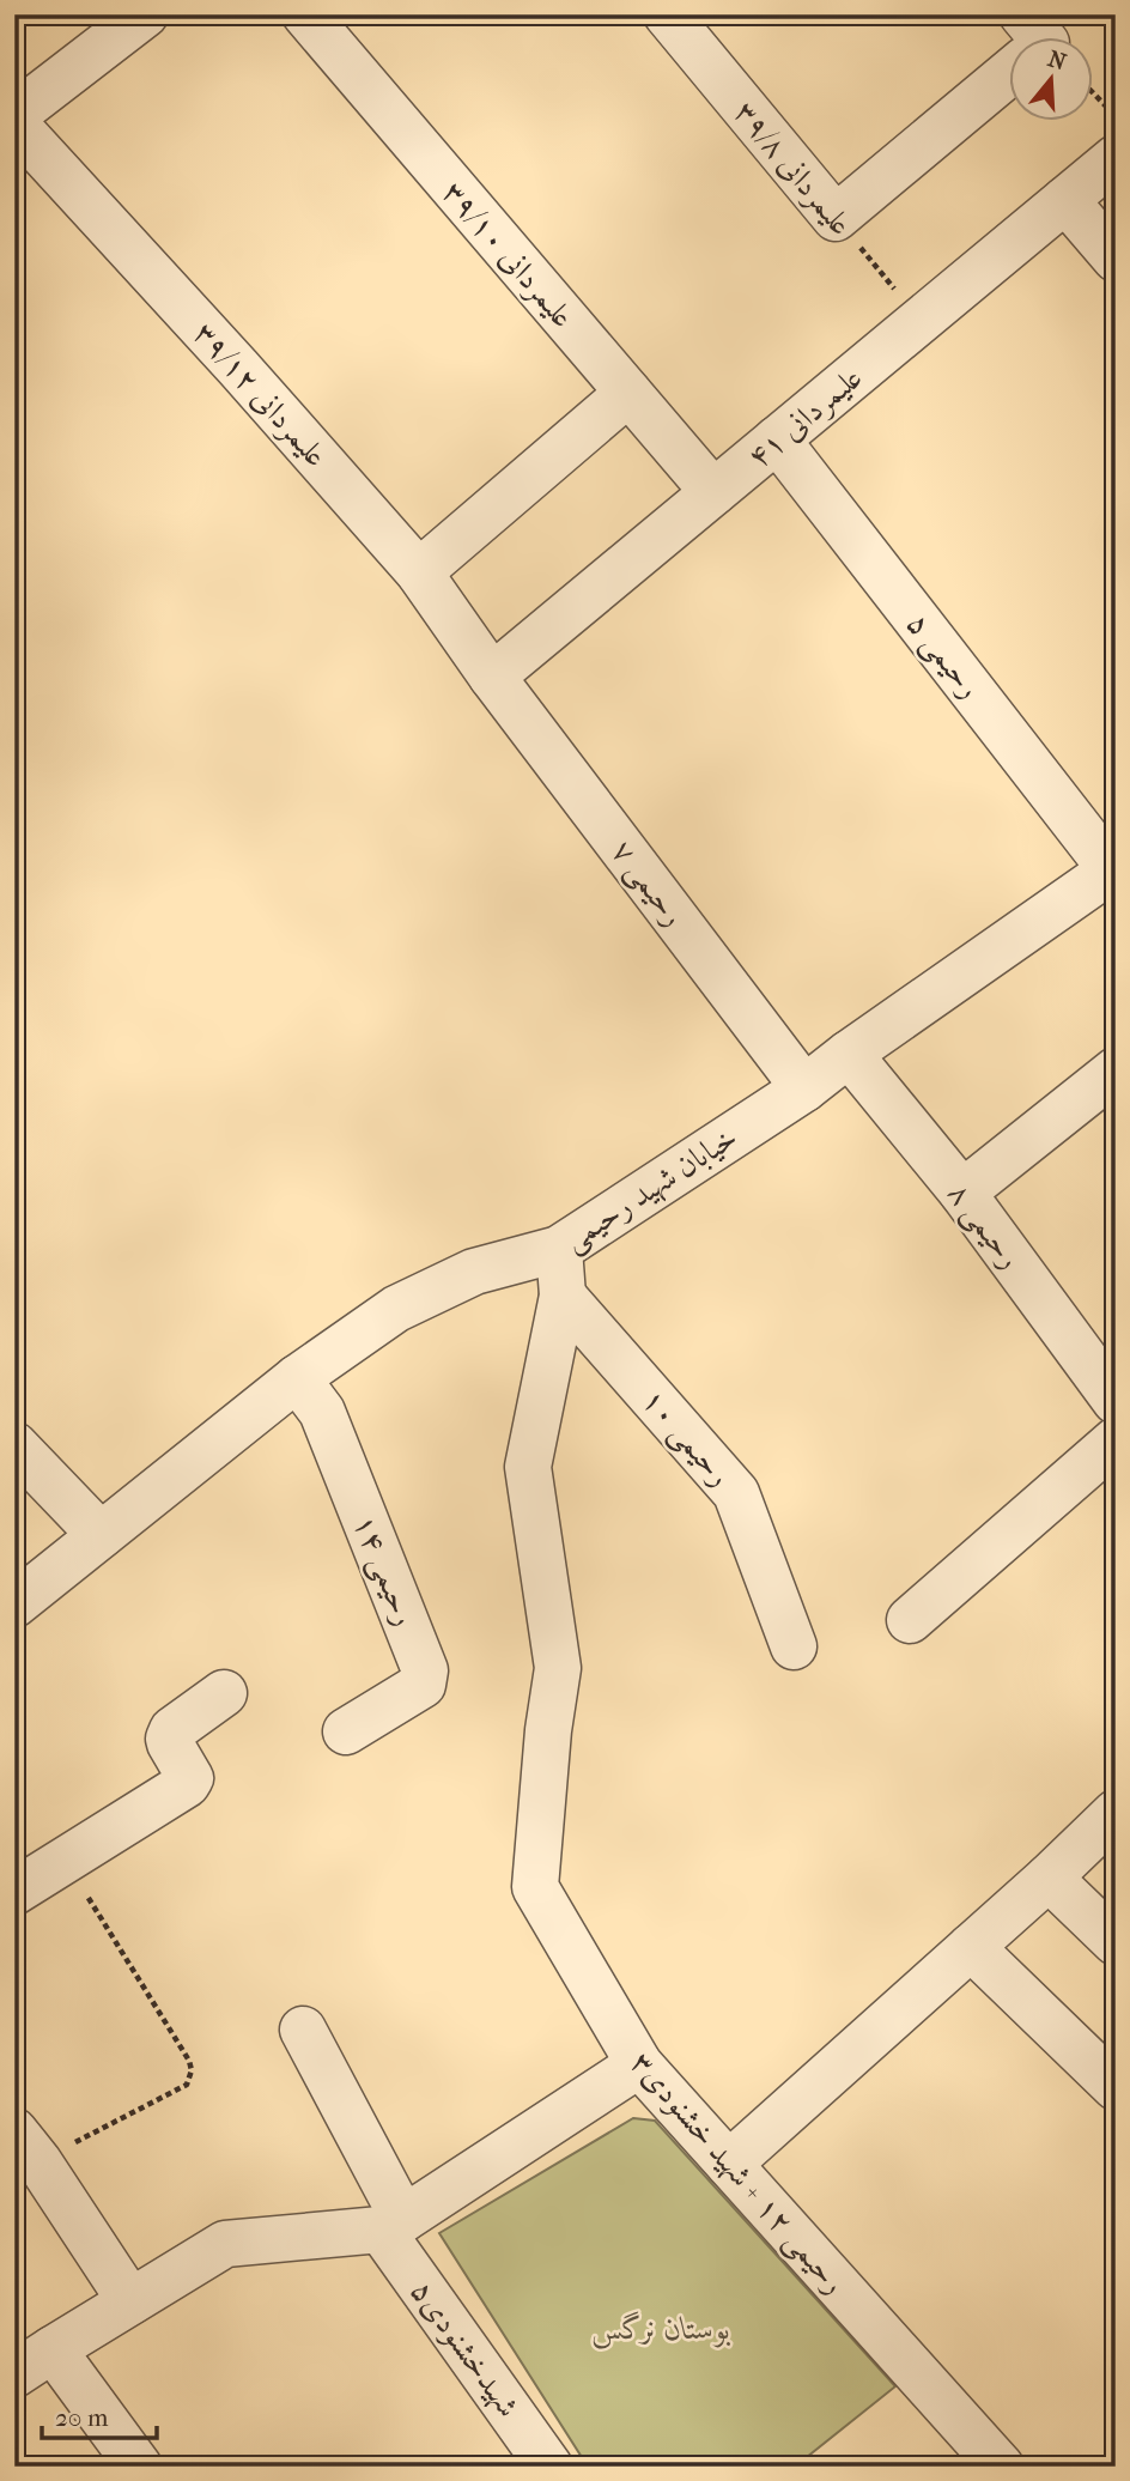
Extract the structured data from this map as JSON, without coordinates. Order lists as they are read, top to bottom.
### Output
{
  "streets": {
    "street": [
      "علیمردانی ۳۹/۸",
      "علیمردانی ۳۹/۱۰",
      "علیمردانی ۳۹/۱۲",
      "علیمردانی ۴۱",
      "رحیمی ۵",
      "رحیمی ۷",
      "خیابان شهید رحیمی",
      "رحیمی ۸",
      "رحیمی ۱۰",
      "رحیمی ۱۴",
      "رحیمی ۱۲ + شهید خشنودی۳",
      "شهیدخشنودی۵"
    ]
  },
  "crossings": [
    ["علیمردانی ۳۹/۸", "علیمردانی ۴۱"],
    ["علیمردانی ۳۹/۱۰", "علیمردانی ۴۱"],
    ["علیمردانی ۳۹/۱۲", "علیمردانی ۴۱"],
    ["علیمردانی ۳۹/۱۲", "رحیمی ۷"],
    ["علیمردانی ۴۱", "رحیمی ۵"],
    ["علیمردانی ۴۱", "رحیمی ۷"],
    ["رحیمی ۵", "خیابان شهید رحیمی"],
    ["رحیمی ۷", "خیابان شهید رحیمی"],
    ["خیابان شهید رحیمی", "رحیمی ۸"],
    ["خیابان شهید رحیمی", "رحیمی ۱۴"],
    ["خیابان شهید رحیمی", "رحیمی ۱۲ + شهید خشنودی۳"],
    ["رحیمی ۱۰", "رحیمی ۱۲ + شهید خشنودی۳"]
  ],
  "parks": ["بوستان نرگس"],
  "scale_bar": "20 m",
  "north": "top"
}
